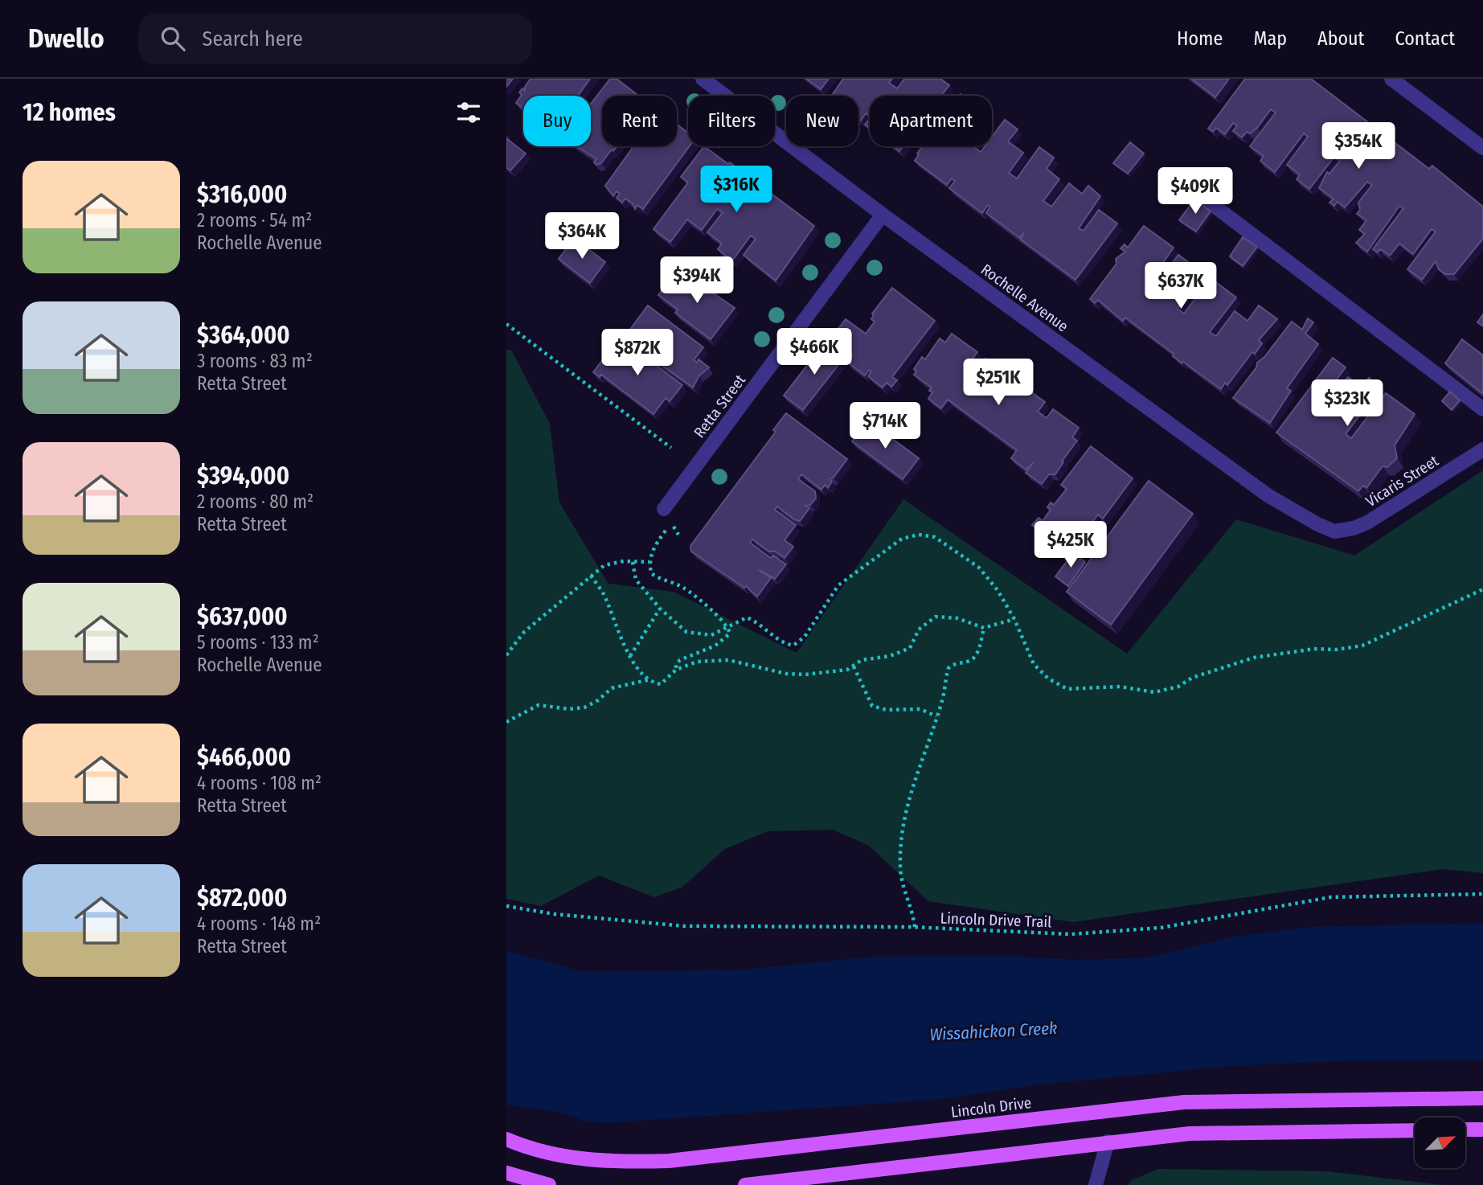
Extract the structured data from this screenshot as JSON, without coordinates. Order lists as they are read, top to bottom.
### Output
{
  "streets": {
    "main road": ["Lincoln Drive"],
    "street": ["Rochelle Avenue", "Retta Street", "Vicaris Street"],
    "path": ["Lincoln Drive Trail"]
  },
  "crossings": [
    ["Rochelle Avenue", "Retta Street"],
    ["Rochelle Avenue", "Vicaris Street"]
  ],
  "water": ["Wissahickon Creek"],
  "north": "top right",
  "page": {
    "header": "Dwello",
    "search": "Search here",
    "nav": [
      "Home",
      "Map",
      "About",
      "Contact"
    ],
    "heading": "12 homes",
    "chip": [
      "Buy",
      "Rent",
      "Filters",
      "New",
      "Apartment"
    ],
    "price": [
      "$354K",
      "$316K",
      "$409K",
      "$364K",
      "$394K",
      "$637K",
      "$466K",
      "$872K",
      "$251K",
      "$323K",
      "$714K",
      "$425K"
    ],
    "list": [
      {
        "name": "$316,000",
        "note": "2 rooms · 54 m² · Rochelle Avenue"
      },
      {
        "name": "$364,000",
        "note": "3 rooms · 83 m² · Retta Street"
      },
      {
        "name": "$394,000",
        "note": "2 rooms · 80 m² · Retta Street"
      },
      {
        "name": "$637,000",
        "note": "5 rooms · 133 m² · Rochelle Avenue"
      },
      {
        "name": "$466,000",
        "note": "4 rooms · 108 m² · Retta Street"
      },
      {
        "name": "$872,000",
        "note": "4 rooms · 148 m² · Retta Street"
      }
    ]
  }
}
